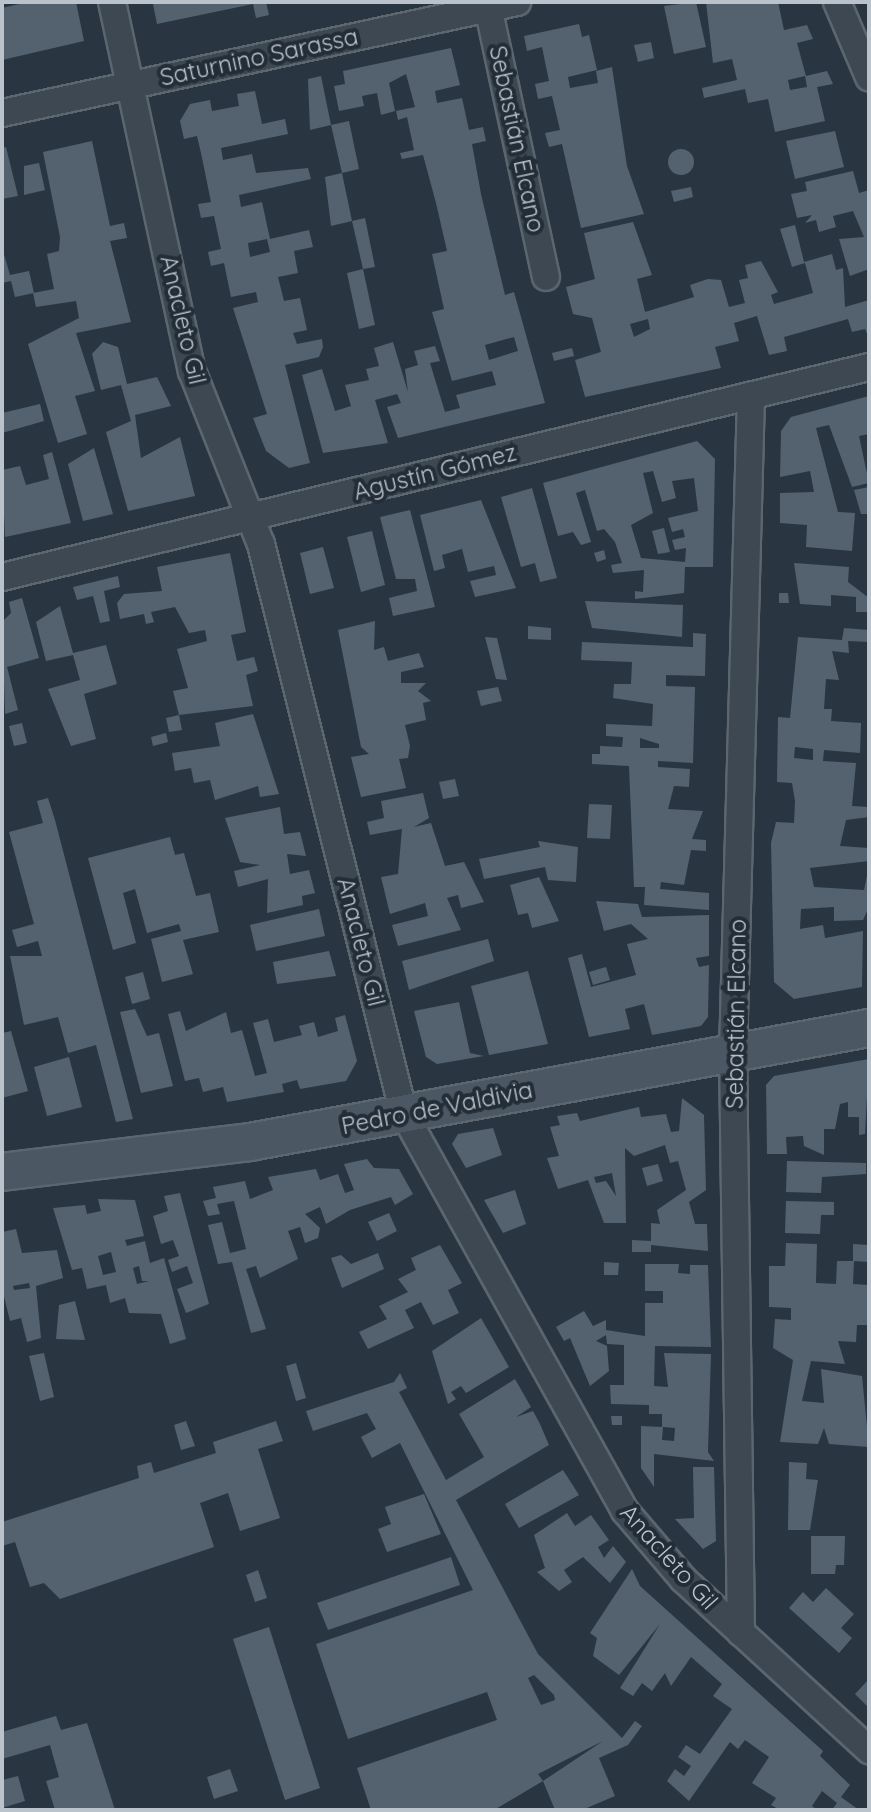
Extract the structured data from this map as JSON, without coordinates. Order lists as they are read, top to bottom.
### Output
{
  "streets": {
    "street": [
      "Saturnino Sarassa",
      "Sebastián Elcano",
      "Anacleto Gil",
      "Agustín Gómez",
      "Pedro de Valdivia"
    ]
  },
  "crossings": [
    ["Saturnino Sarassa", "Sebastián Elcano"],
    ["Saturnino Sarassa", "Anacleto Gil"],
    ["Sebastián Elcano", "Anacleto Gil"],
    ["Sebastián Elcano", "Agustín Gómez"],
    ["Sebastián Elcano", "Pedro de Valdivia"],
    ["Anacleto Gil", "Agustín Gómez"],
    ["Anacleto Gil", "Pedro de Valdivia"]
  ]
}
